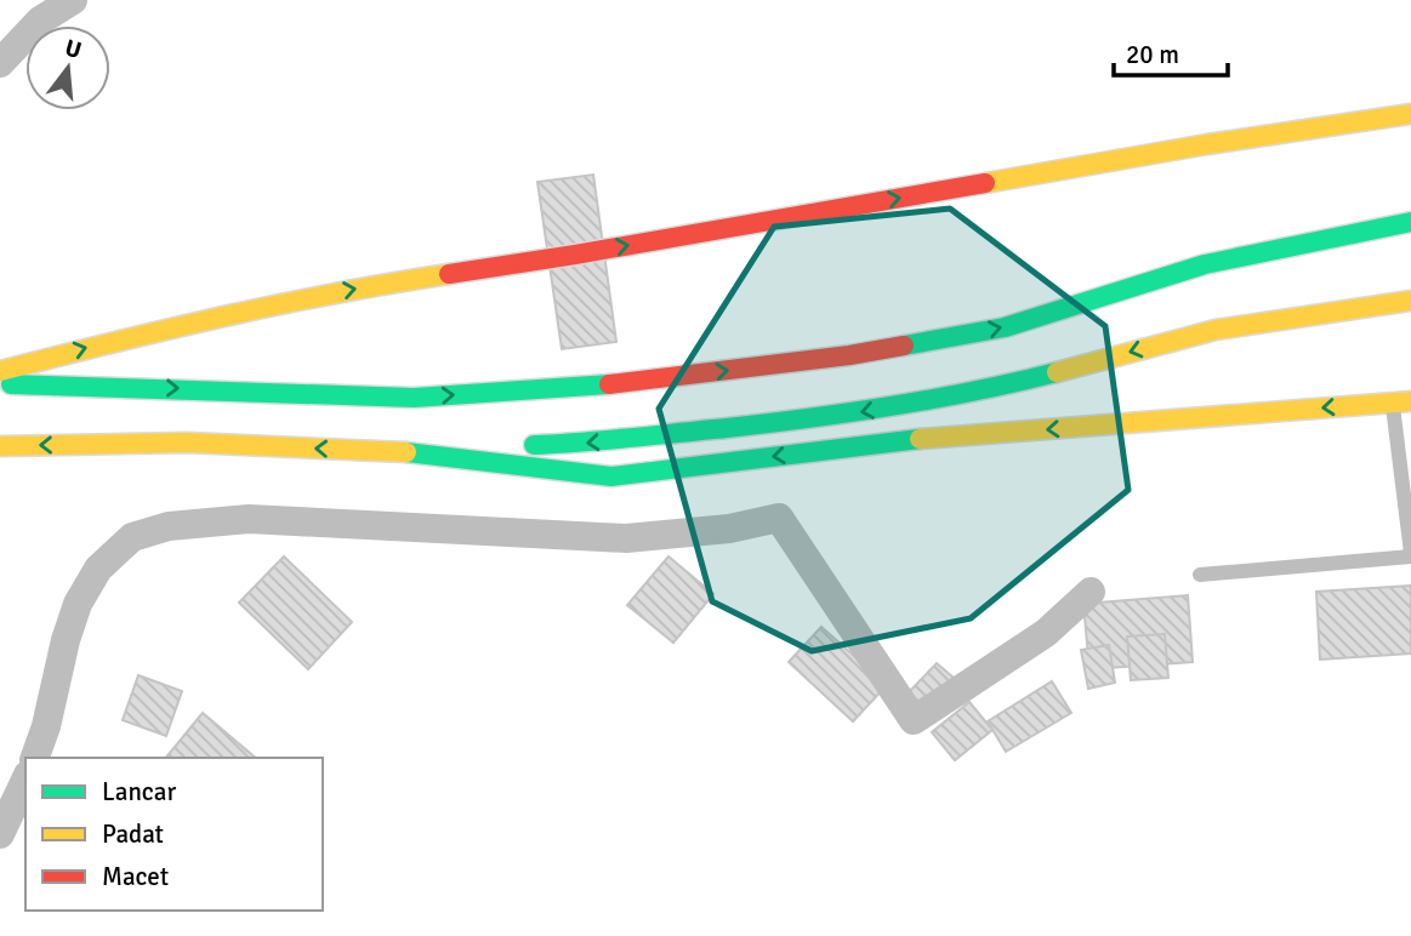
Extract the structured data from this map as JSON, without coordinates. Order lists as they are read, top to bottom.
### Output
{
  "legend": ["Lancar", "Padat", "Macet"],
  "scale_bar": "20 m",
  "north": "top"
}
